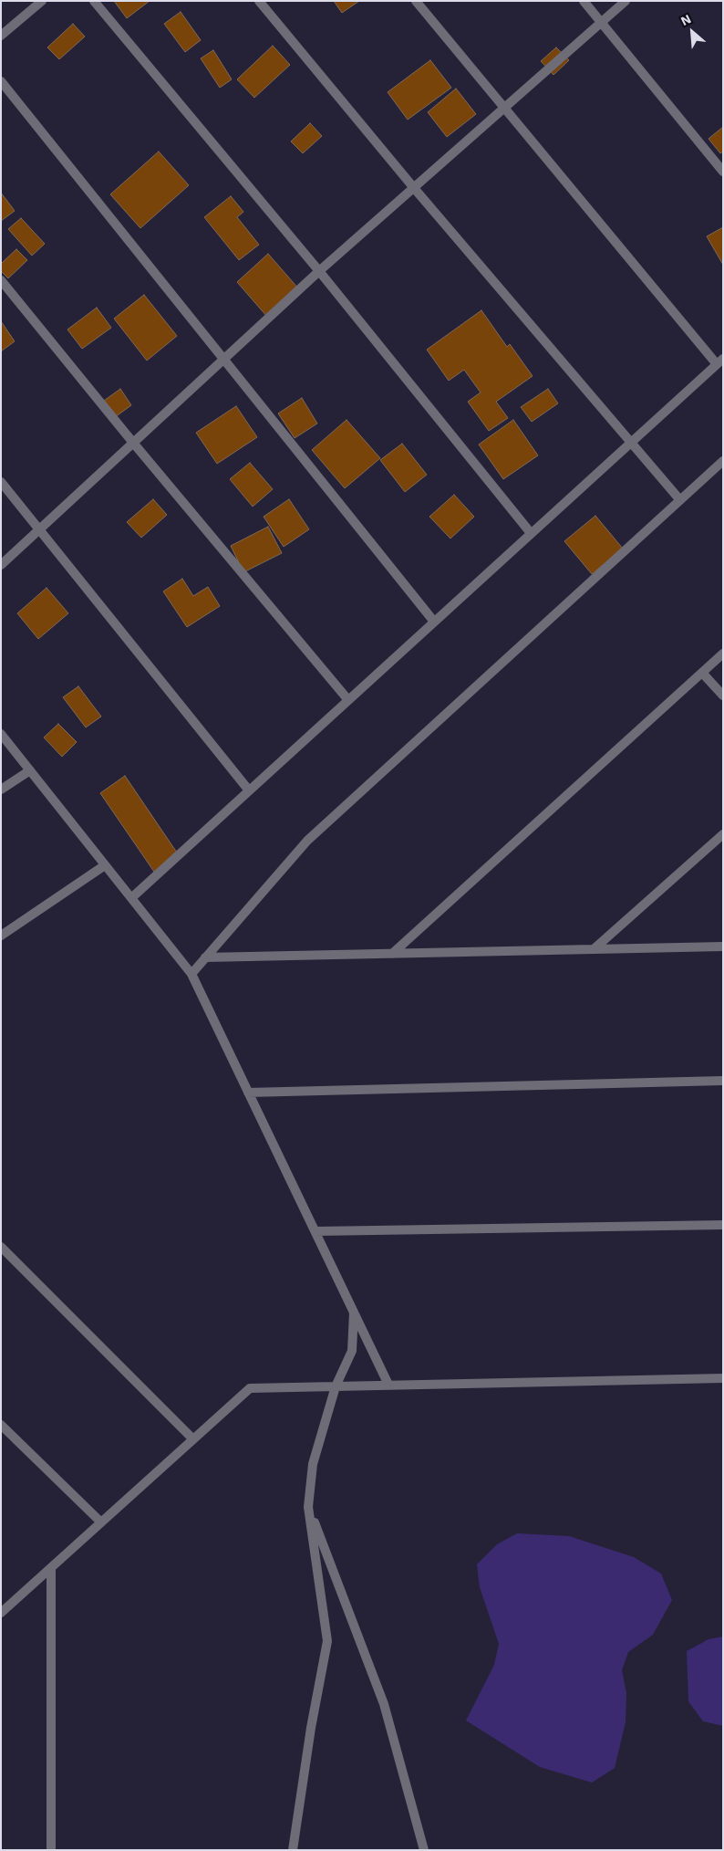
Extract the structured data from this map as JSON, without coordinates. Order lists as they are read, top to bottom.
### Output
{
  "north": "top left"
}
